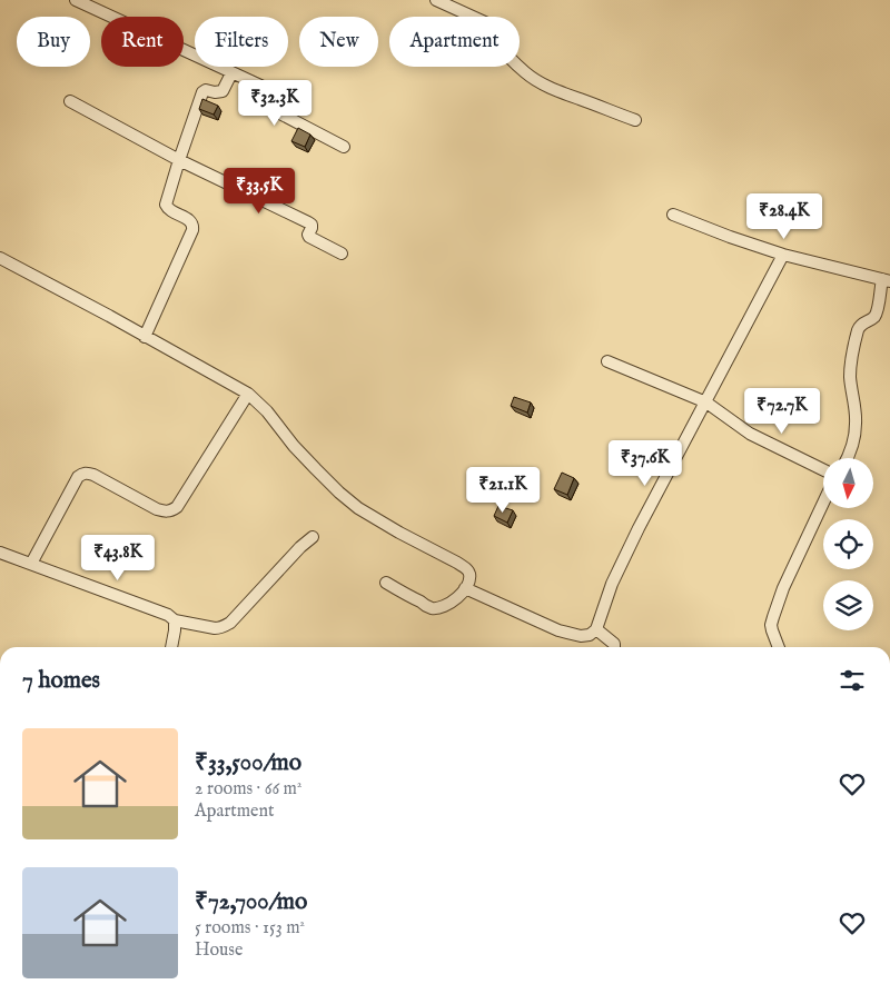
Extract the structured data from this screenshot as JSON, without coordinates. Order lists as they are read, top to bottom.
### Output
{
  "north": "bottom",
  "page": {
    "chip": [
      "Buy",
      "Rent",
      "Filters",
      "New",
      "Apartment"
    ],
    "price": [
      "₹32.3K",
      "₹33.5K",
      "₹28.4K",
      "₹72.7K",
      "₹37.6K",
      "₹21.1K",
      "₹43.8K"
    ],
    "heading": "7 homes",
    "list": [
      {
        "name": "₹33,500/mo",
        "note": "2 rooms · 66 m² · Apartment"
      },
      {
        "name": "₹72,700/mo",
        "note": "5 rooms · 153 m² · House"
      }
    ]
  }
}
